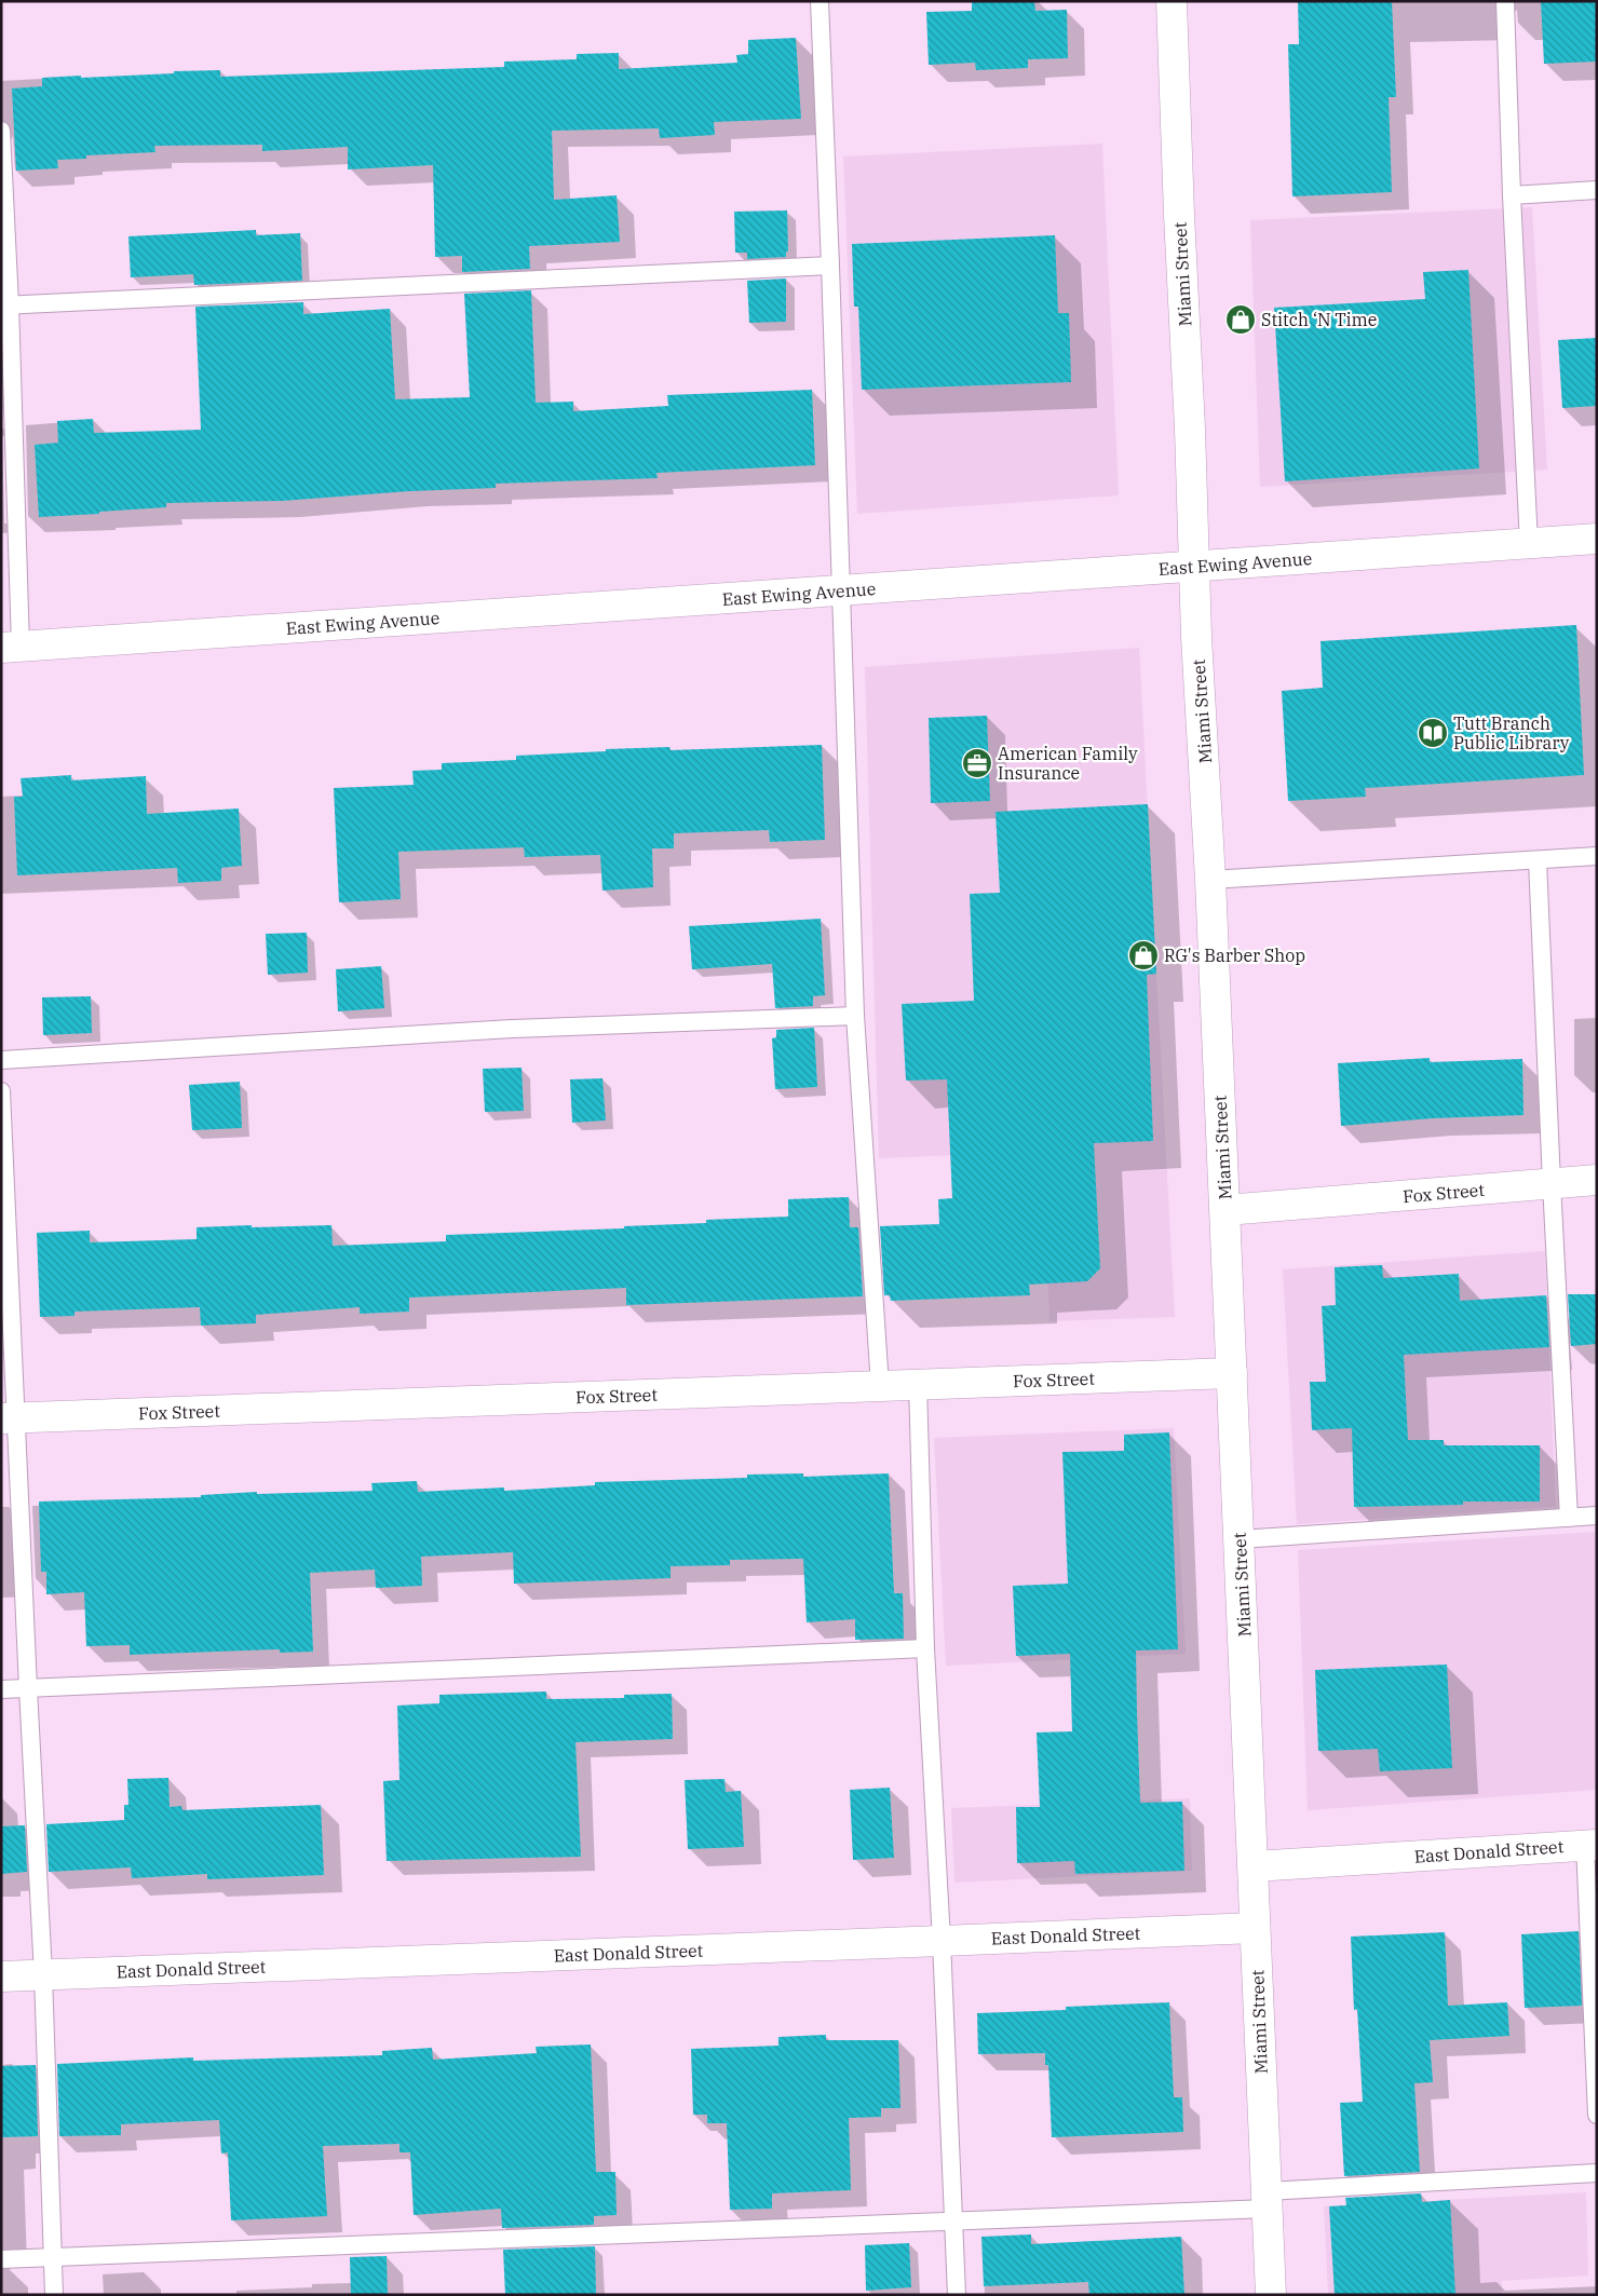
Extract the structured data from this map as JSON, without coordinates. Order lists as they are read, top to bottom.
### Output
{
  "streets": {
    "street": [
      "Miami Street",
      "East Ewing Avenue",
      "Fox Street",
      "East Donald Street"
    ]
  },
  "crossings": [
    ["Miami Street", "East Ewing Avenue"],
    ["Miami Street", "Fox Street"],
    ["Miami Street", "East Donald Street"]
  ],
  "places": {
    "shop": ["Stitch ‘N Time", "RG's Barber Shop"],
    "library": ["Tutt Branch Public Library"],
    "office": ["American Family Insurance"]
  }
}
